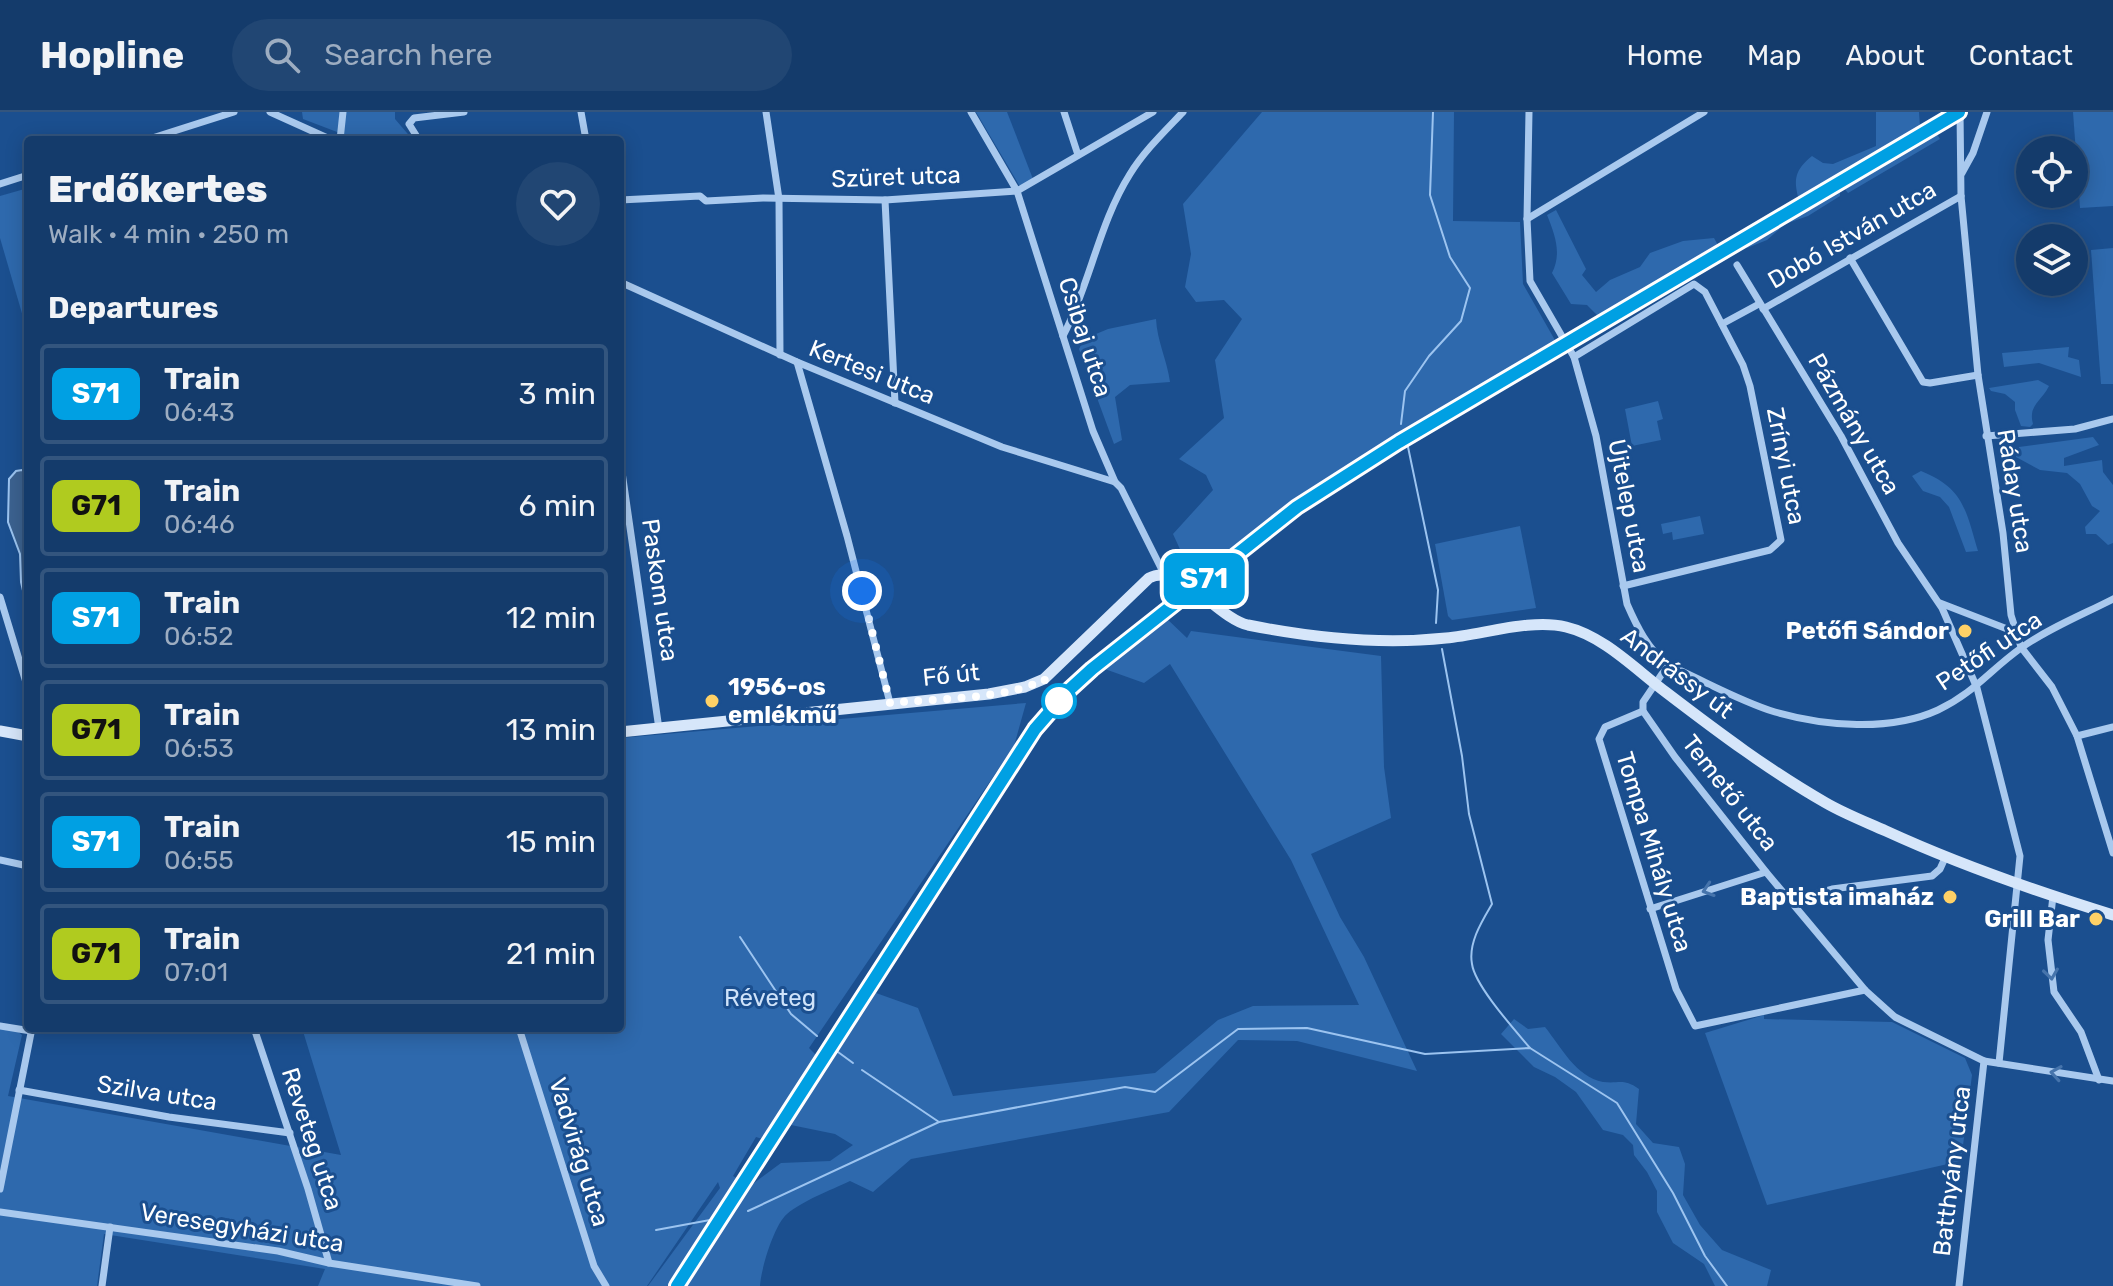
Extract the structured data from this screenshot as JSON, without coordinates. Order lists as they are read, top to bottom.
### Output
{
  "streets": {
    "main road": ["Andrássy út", "Fő út"],
    "street": [
      "Szüret utca",
      "Dobó István utca",
      "Csibaj utca",
      "Kertesi utca",
      "Pázmány utca",
      "Zrínyi utca",
      "Ráday utca",
      "Újtelep utca",
      "Paskom utca",
      "Petőfi utca",
      "Temető utca",
      "Tompa Mihály utca",
      "Szilva utca",
      "Reveteg utca",
      "Vadvirág utca",
      "Batthyány utca",
      "Veresegyházi utca"
    ]
  },
  "crossings": [
    ["Szüret utca", "Csibaj utca"],
    ["Dobó István utca", "Pázmány utca"],
    ["Dobó István utca", "Zrínyi utca"],
    ["Dobó István utca", "Ráday utca"],
    ["Csibaj utca", "Kertesi utca"],
    ["Csibaj utca", "Andrássy út"],
    ["Csibaj utca", "Fő út"],
    ["Pázmány utca", "Petőfi utca"],
    ["Zrínyi utca", "Újtelep utca"],
    ["Ráday utca", "Petőfi utca"],
    ["Újtelep utca", "Petőfi utca"],
    ["Paskom utca", "Fő út"],
    ["Andrássy út", "Fő út"],
    ["Temető utca", "Tompa Mihály utca"],
    ["Temető utca", "Batthyány utca"],
    ["Szilva utca", "Reveteg utca"],
    ["Reveteg utca", "Veresegyházi utca"]
  ],
  "parks": ["Réveteg"],
  "places": [
    "Petőfi Sándor",
    "1956-os emlékmű",
    "Baptista imaház",
    "Grill Bar"
  ],
  "page": {
    "header": "Hopline",
    "search": "Search here",
    "nav": [
      "Home",
      "Map",
      "About",
      "Contact"
    ],
    "on_map": "S71",
    "heading": [
      ["Erdőkertes", "Walk · 4 min · 250 m"],
      "Departures"
    ],
    "list": [
      {
        "mark": "S71",
        "name": "Train",
        "note": "06:43",
        "value": "3 min"
      },
      {
        "mark": "G71",
        "name": "Train",
        "note": "06:46",
        "value": "6 min"
      },
      {
        "mark": "S71",
        "name": "Train",
        "note": "06:52",
        "value": "12 min"
      },
      {
        "mark": "G71",
        "name": "Train",
        "note": "06:53",
        "value": "13 min"
      },
      {
        "mark": "S71",
        "name": "Train",
        "note": "06:55",
        "value": "15 min"
      },
      {
        "mark": "G71",
        "name": "Train",
        "note": "07:01",
        "value": "21 min"
      }
    ]
  }
}
